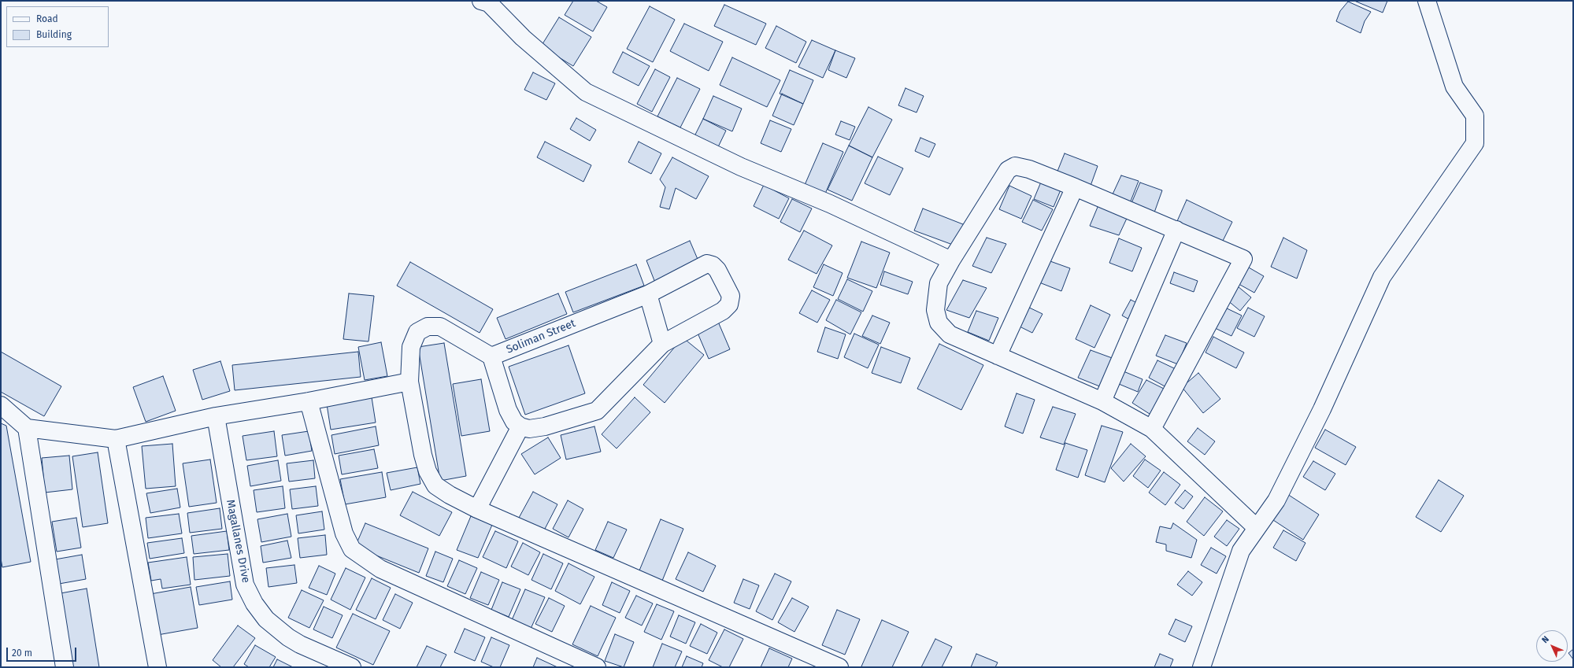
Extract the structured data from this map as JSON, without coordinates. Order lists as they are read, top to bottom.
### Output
{
  "streets": {
    "street": ["Soliman Street", "Magallanes Drive"]
  },
  "legend": ["Road", "Building"],
  "scale_bar": "20 m",
  "north": "top left"
}
